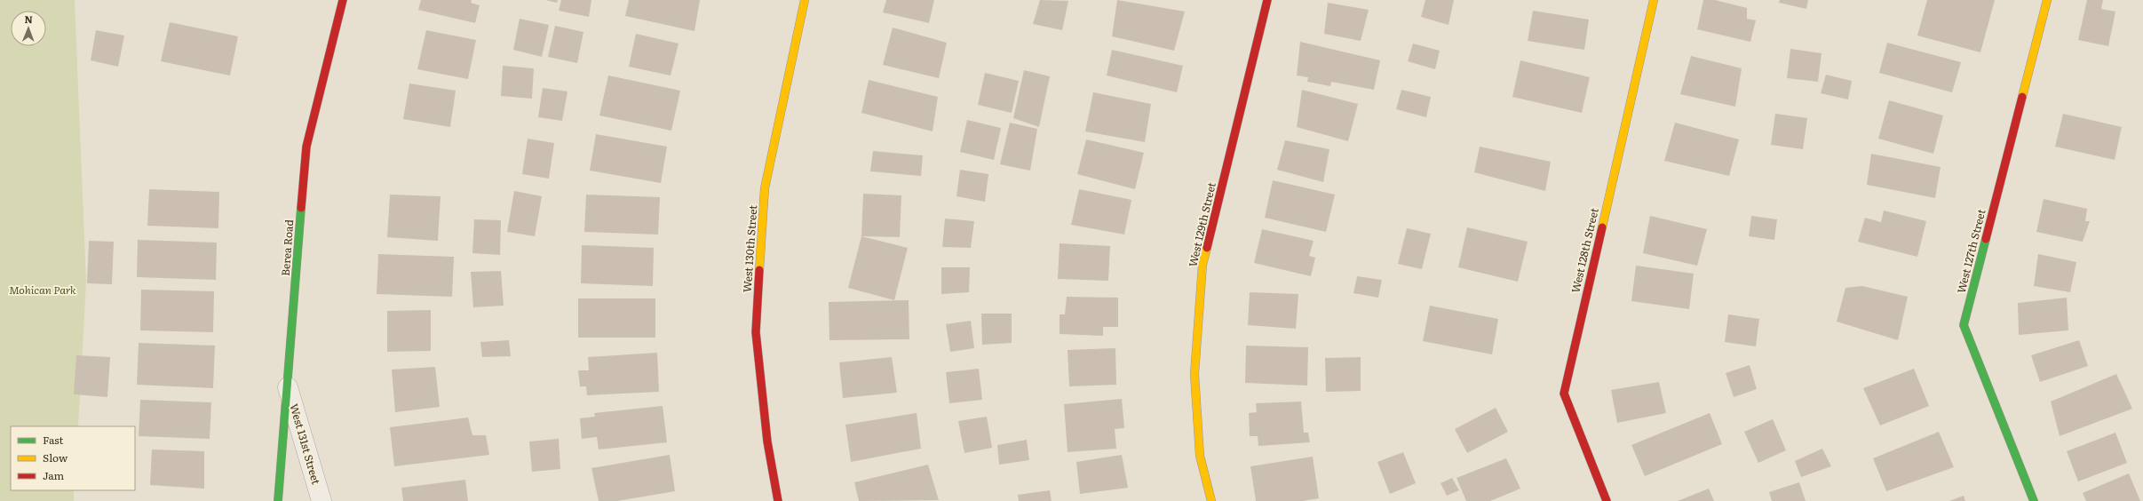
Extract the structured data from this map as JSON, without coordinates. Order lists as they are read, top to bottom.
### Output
{
  "streets": {
    "street": [
      "West 129th Street",
      "Berea Road",
      "West 130th Street",
      "West 128th Street",
      "West 127th Street",
      "West 131st Street"
    ]
  },
  "crossings": [
    ["Berea Road", "West 131st Street"]
  ],
  "parks": ["Mohican Park"],
  "legend": ["Fast", "Slow", "Jam"],
  "north": "top"
}
